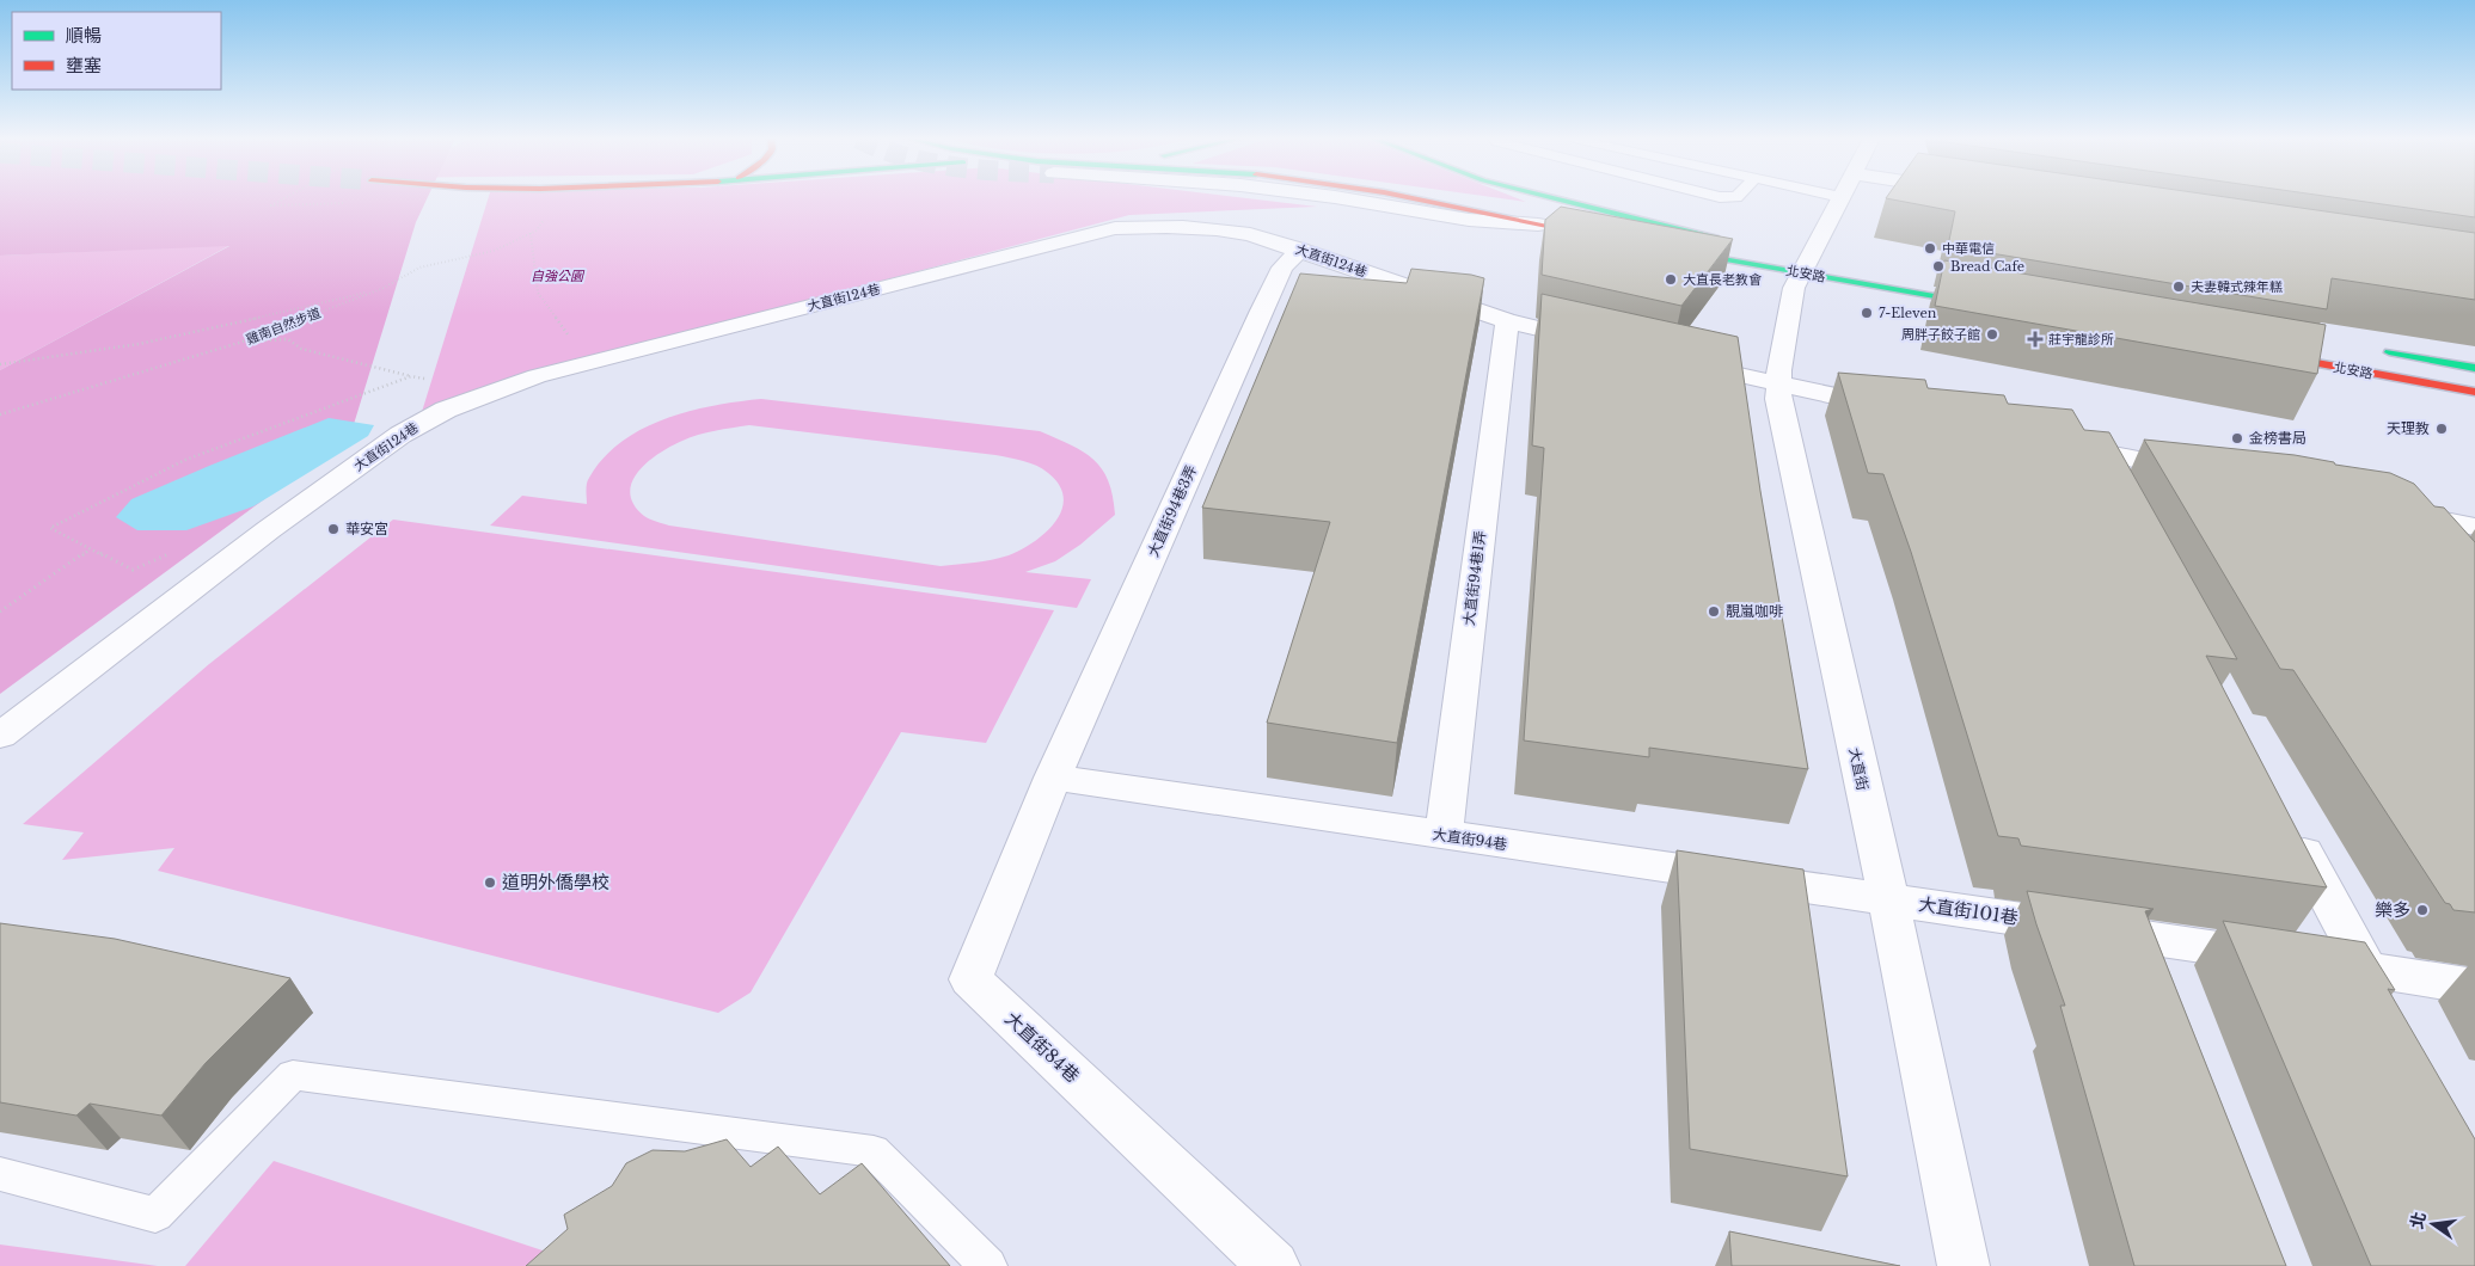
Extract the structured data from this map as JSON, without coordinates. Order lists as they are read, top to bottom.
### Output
{
  "streets": {
    "main road": ["北安路"],
    "street": [
      "大直街124巷",
      "大直街94巷3弄",
      "大直街94巷1弄",
      "大直街",
      "大直街94巷",
      "大直街101巷",
      "大直街84巷"
    ],
    "path": ["雞南自然步道"]
  },
  "crossings": [
    ["大直街124巷", "大直街94巷3弄"],
    ["大直街124巷", "大直街94巷1弄"],
    ["北安路", "大直街"],
    ["大直街94巷3弄", "大直街94巷"],
    ["大直街94巷3弄", "大直街84巷"],
    ["大直街94巷1弄", "大直街94巷"],
    ["大直街", "大直街94巷"],
    ["大直街", "大直街101巷"],
    ["大直街94巷", "大直街101巷"],
    ["大直街94巷", "大直街84巷"]
  ],
  "parks": ["自強公園"],
  "places": {
    "other": [
      "中華電信",
      "Bread Cafe",
      "大直長老教會",
      "夫妻韓式辣年糕",
      "7-Eleven",
      "周胖子餃子館",
      "天理教",
      "金榜書局",
      "華安宮",
      "靚嵐咖啡",
      "道明外僑學校",
      "樂多"
    ],
    "health": ["莊宇龍診所"]
  },
  "legend": ["順暢", "壅塞"],
  "north": "left"
}
